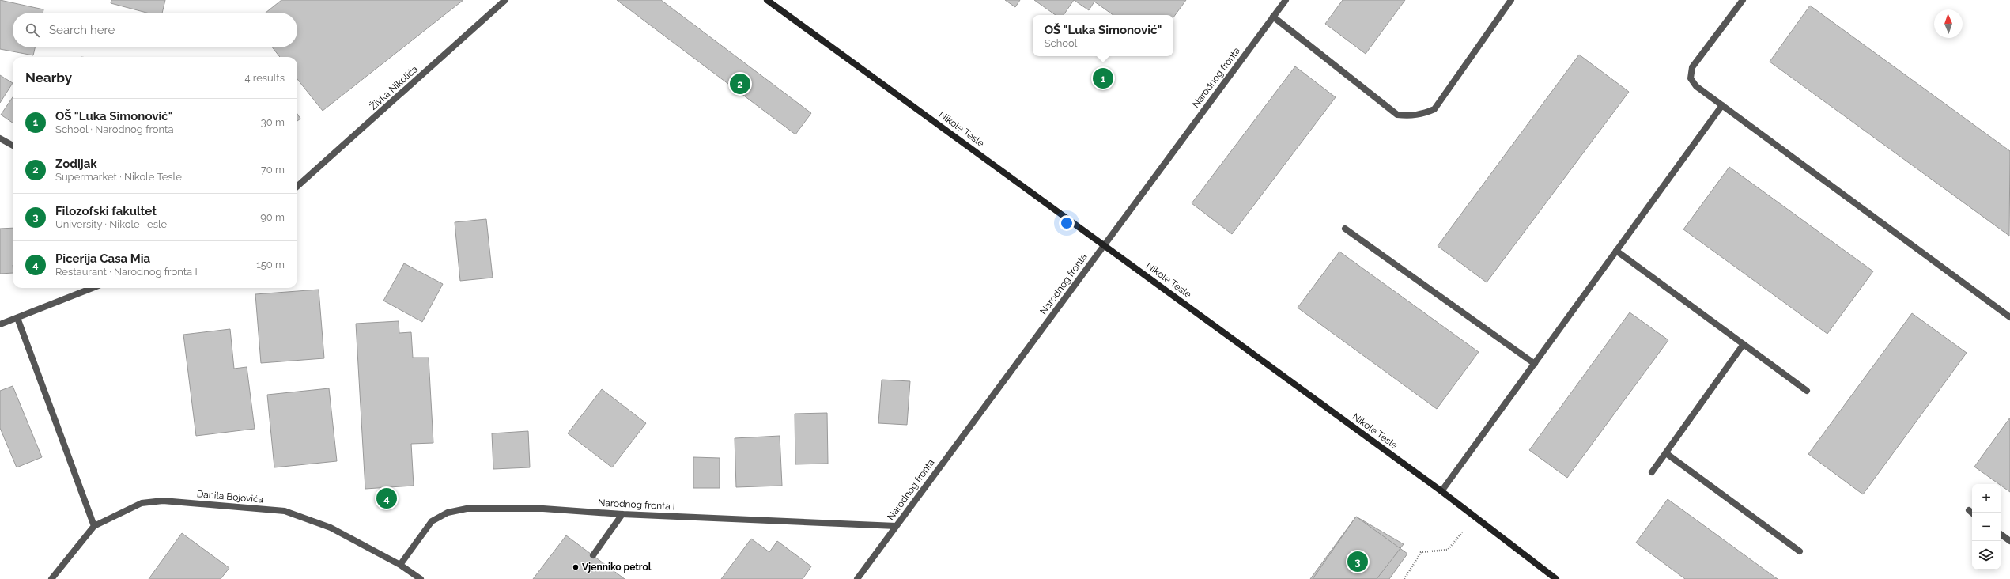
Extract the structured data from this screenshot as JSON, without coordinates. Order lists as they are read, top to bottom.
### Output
{
  "streets": {
    "street": [
      "Narodnog fronta",
      "Živka Nikolića",
      "Nikole Tesle",
      "Danila Bojovića",
      "Narodnog fronta I"
    ]
  },
  "crossings": [
    ["Narodnog fronta", "Nikole Tesle"],
    ["Narodnog fronta", "Narodnog fronta I"],
    ["Danila Bojovića", "Narodnog fronta I"]
  ],
  "places": ["Vjenniko petrol"],
  "north": "top",
  "page": {
    "search": "Search here",
    "popup": ["OŠ \"Luka Simonović\"", "School"],
    "heading": ["Nearby", "4 results"],
    "pins": [
      "1",
      "2",
      "4",
      "3"
    ],
    "list": [
      {
        "mark": "1",
        "name": "OŠ \"Luka Simonović\"",
        "note": "School · Narodnog fronta",
        "value": "30 m"
      },
      {
        "mark": "2",
        "name": "Zodijak",
        "note": "Supermarket · Nikole Tesle",
        "value": "70 m"
      },
      {
        "mark": "3",
        "name": "Filozofski fakultet",
        "note": "University · Nikole Tesle",
        "value": "90 m"
      },
      {
        "mark": "4",
        "name": "Picerija Casa Mia",
        "note": "Restaurant · Narodnog fronta I",
        "value": "150 m"
      }
    ],
    "map_buttons": ["+", "−"]
  }
}
